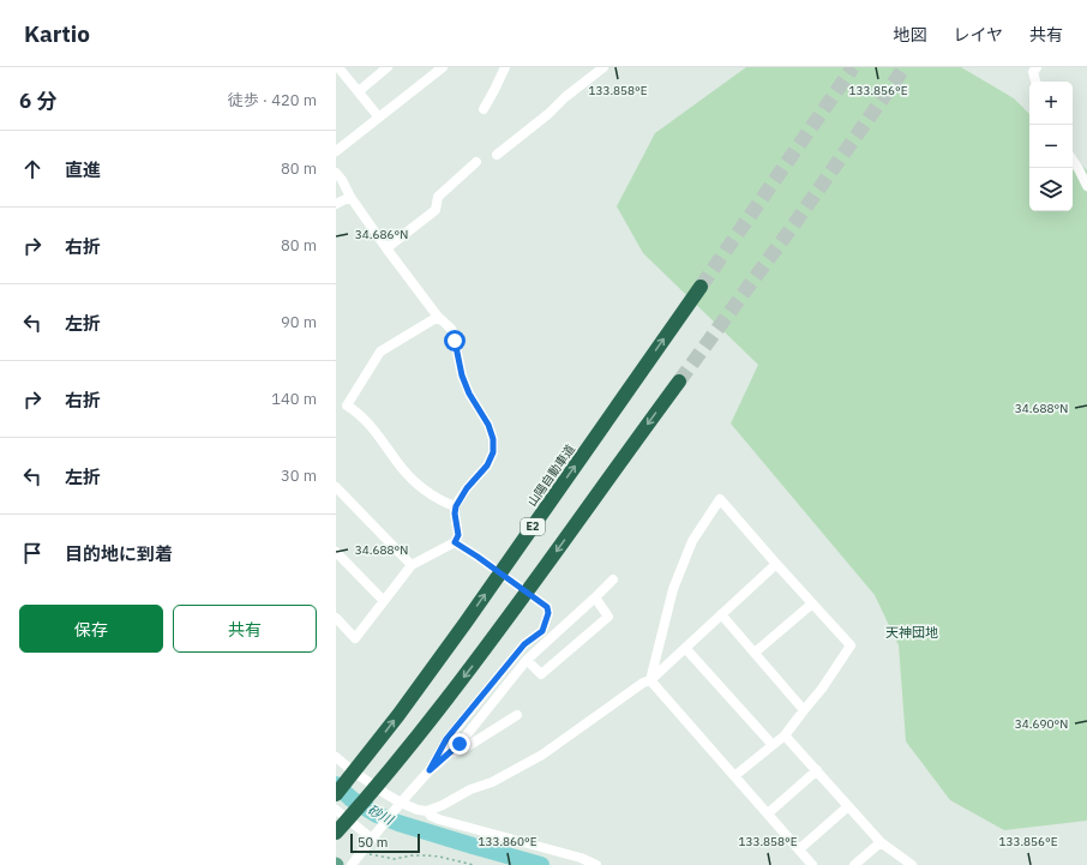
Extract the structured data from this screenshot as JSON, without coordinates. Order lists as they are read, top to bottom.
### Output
{
  "streets": {
    "highway": ["山陽自動車道", "E2"]
  },
  "districts": ["天神団地"],
  "water": ["砂川"],
  "scale_bar": "50 m",
  "page": {
    "header": "Kartio",
    "nav": ["地図", "レイヤ", "共有"],
    "heading": ["6 分", "徒歩 · 420 m"],
    "map_buttons": ["+", "−"],
    "list": [
      ["直進", "80 m"],
      ["右折", "80 m"],
      ["左折", "90 m"],
      ["右折", "140 m"],
      ["左折", "30 m"],
      "目的地に到着"
    ],
    "buttons": ["保存", "共有"],
    "scale": "50 m"
  },
  "coordinates": [
    "133.858°E",
    "133.856°E",
    "34.686°N",
    "34.688°N",
    "34.690°N",
    "133.860°E"
  ]
}
